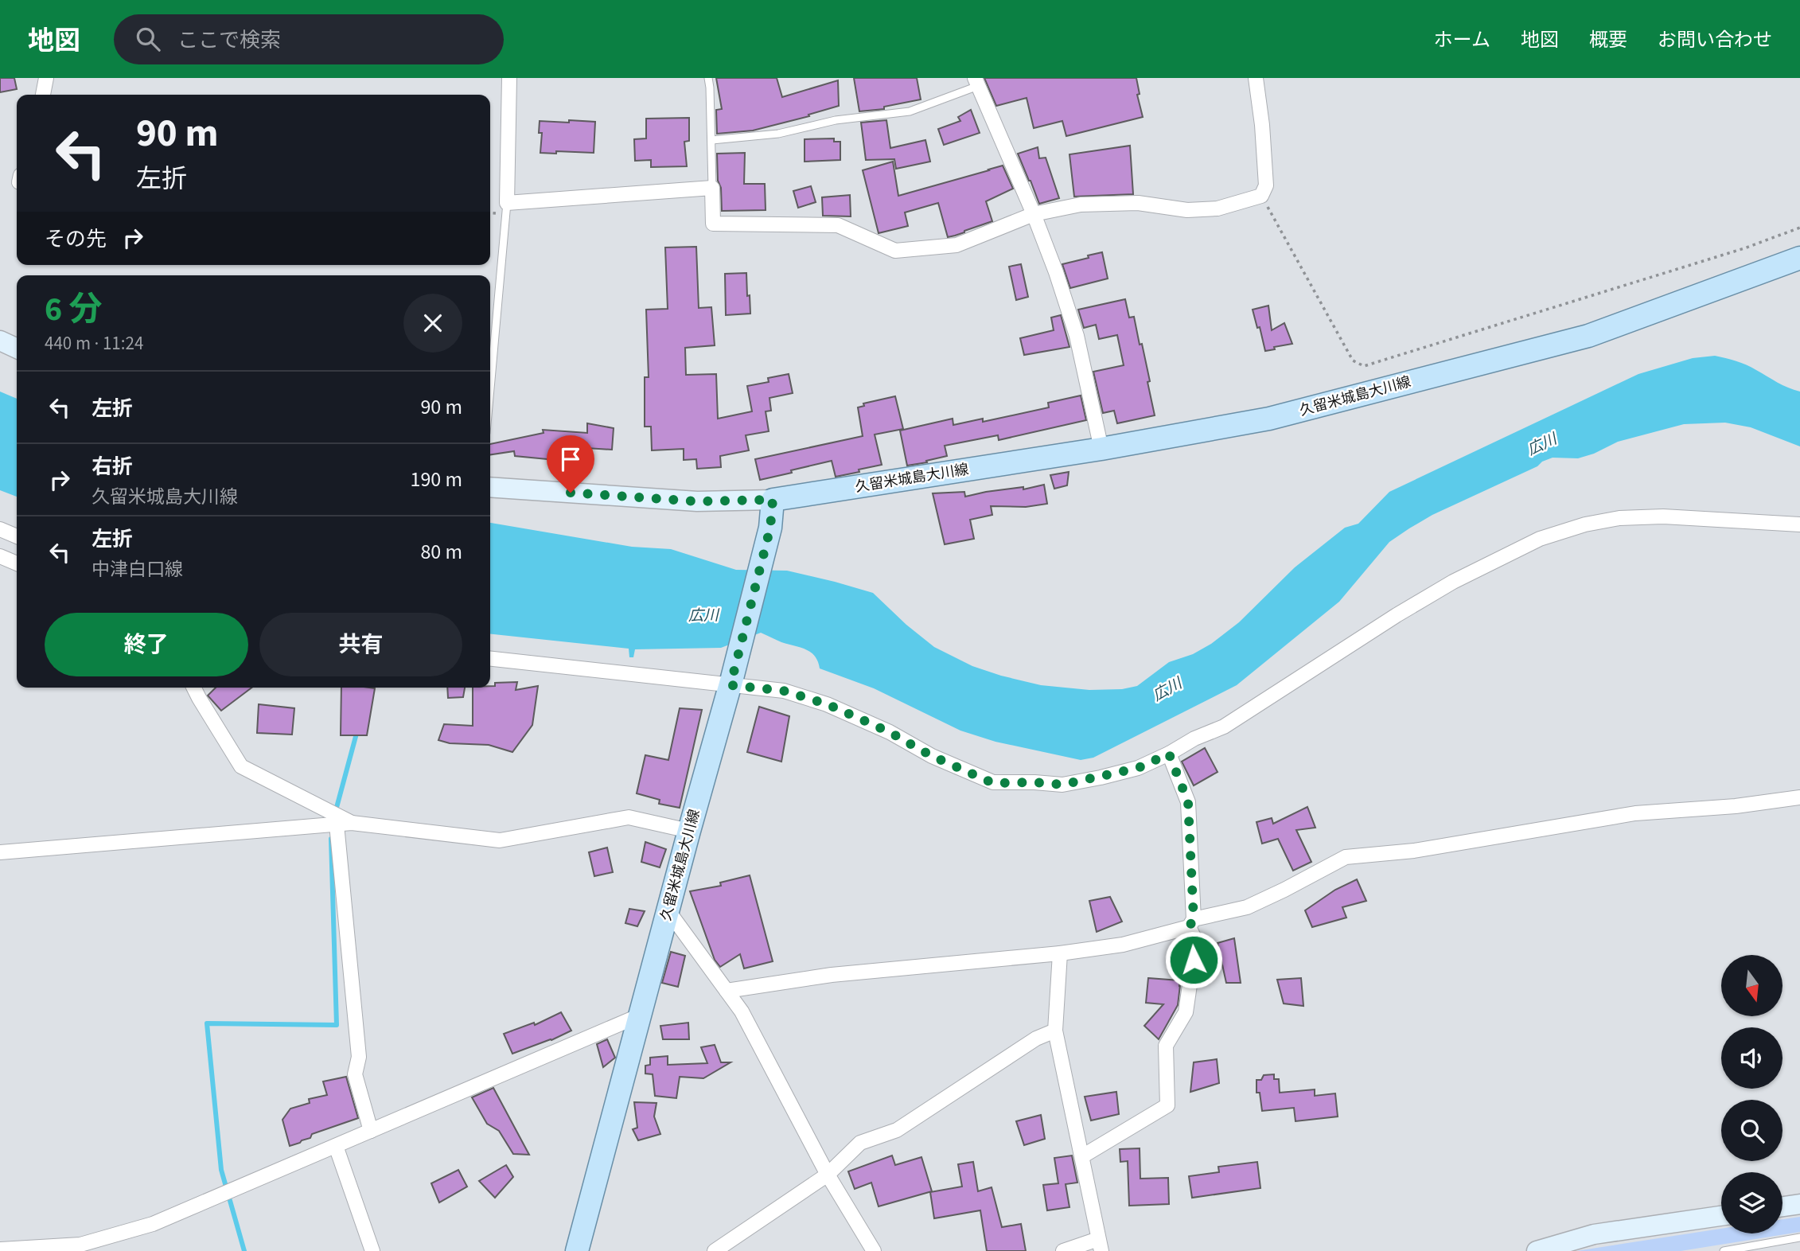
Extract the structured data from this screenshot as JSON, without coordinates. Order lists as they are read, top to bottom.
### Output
{
  "streets": {
    "main road": ["久留米城島大川線"]
  },
  "water": ["広川"],
  "north": "bottom",
  "page": {
    "header": "地図",
    "search": "ここで検索",
    "nav": [
      "ホーム",
      "地図",
      "概要",
      "お問い合わせ"
    ],
    "turn": ["90 m", "左折"],
    "then": "その先",
    "heading": ["6 分", "440 m · 11:24"],
    "list": [
      {
        "name": "左折",
        "value": "90 m"
      },
      {
        "name": "右折",
        "note": "久留米城島大川線",
        "value": "190 m"
      },
      {
        "name": "左折",
        "note": "中津白口線",
        "value": "80 m"
      }
    ],
    "buttons": ["終了", "共有"]
  }
}
